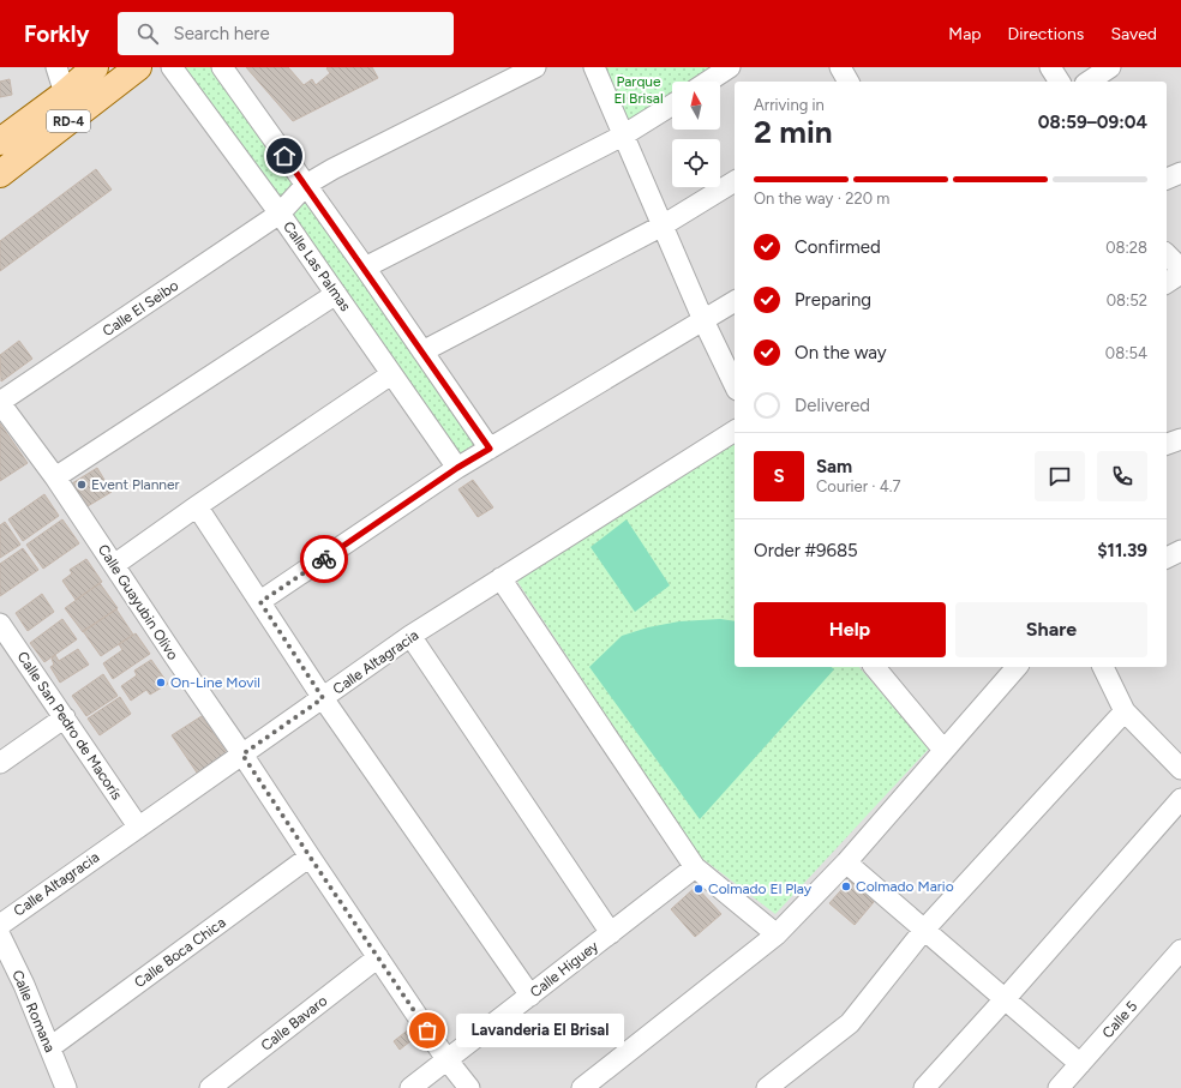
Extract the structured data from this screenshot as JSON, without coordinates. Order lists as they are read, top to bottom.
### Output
{
  "streets": {
    "main road": ["RD-4"],
    "street": [
      "Calle Las Palmas",
      "Calle El Seibo",
      "Calle Guayubin Olivo",
      "Calle Altagracia",
      "Calle San Pedro de Macorís",
      "Calle Boca Chica",
      "Calle Higuey",
      "Calle Romana",
      "Calle 5",
      "Calle Bavaro"
    ]
  },
  "crossings": [
    ["Calle Las Palmas", "Calle El Seibo"],
    ["Calle El Seibo", "Calle Guayubin Olivo"],
    ["Calle Guayubin Olivo", "Calle Altagracia"],
    ["Calle Guayubin Olivo", "Calle Boca Chica"],
    ["Calle Guayubin Olivo", "Calle Higuey"],
    ["Calle Guayubin Olivo", "Calle Bavaro"],
    ["Calle Altagracia", "Calle San Pedro de Macorís"],
    ["Calle Boca Chica", "Calle Romana"]
  ],
  "parks": ["Parque El Brisal"],
  "places": [
    "Event Planner",
    "On-Line Movil",
    "Colmado Mario",
    "Colmado El Play",
    "Lavanderia El Brisal"
  ],
  "north": "top",
  "page": {
    "header": "Forkly",
    "search": "Search here",
    "nav": ["Map", "Directions", "Saved"],
    "heading": ["2 min", "Arriving in", "08:59–09:04"],
    "panel": [
      "Sam",
      "Courier · 4.7",
      "Order #9685",
      "$11.39"
    ],
    "bar": "On the way · 220 m",
    "list": [
      ["Confirmed", "08:28"],
      ["Preparing", "08:52"],
      ["On the way", "08:54"],
      "Delivered"
    ],
    "round": "S",
    "buttons": ["Help", "Share"],
    "bubble": "Lavanderia El Brisal"
  }
}
